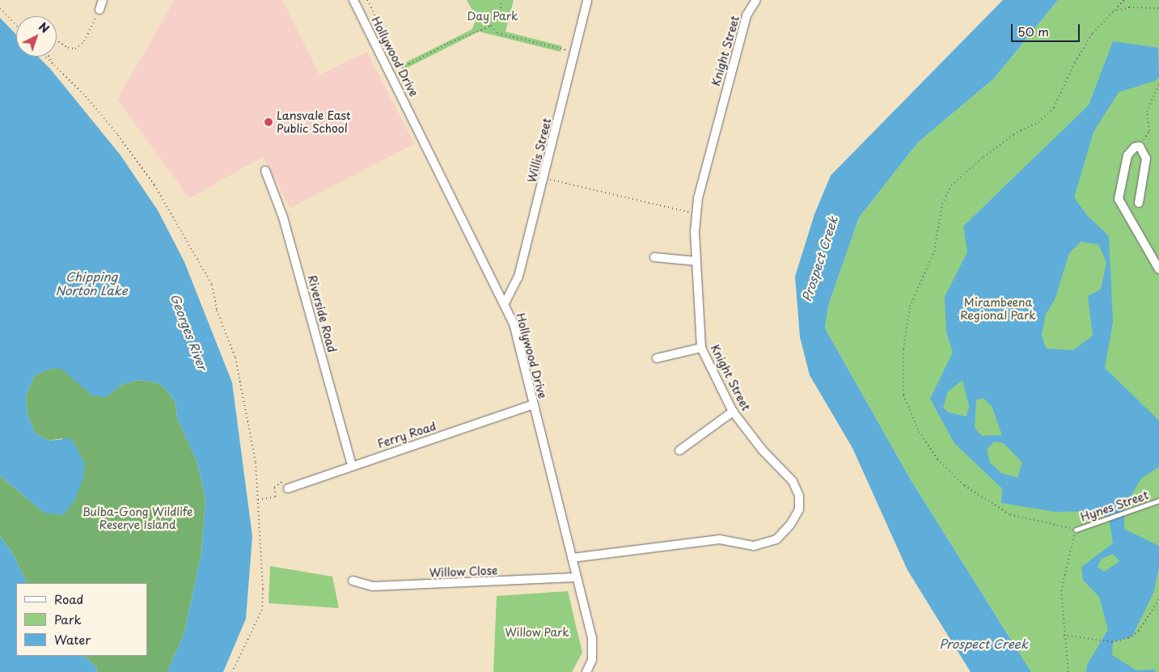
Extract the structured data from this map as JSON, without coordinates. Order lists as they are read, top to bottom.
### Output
{
  "streets": {
    "street": [
      "Knight Street",
      "Hollywood Drive",
      "Willis Street",
      "Riverside Road",
      "Ferry Road",
      "Willow Close"
    ],
    "lane": ["Hynes Street"]
  },
  "crossings": [
    ["Knight Street", "Hollywood Drive"],
    ["Hollywood Drive", "Willis Street"],
    ["Hollywood Drive", "Ferry Road"],
    ["Hollywood Drive", "Willow Close"],
    ["Riverside Road", "Ferry Road"]
  ],
  "water": ["Prospect Creek", "Chipping Norton Lake", "Georges River"],
  "parks": [
    "Day Park",
    "Mirambeena Regional Park",
    "Bulba-Gong Wildlife Reserve Island",
    "Willow Park"
  ],
  "places": ["Lansvale East Public School"],
  "legend": ["Road", "Park", "Water"],
  "scale_bar": "50 m",
  "north": "top right"
}
